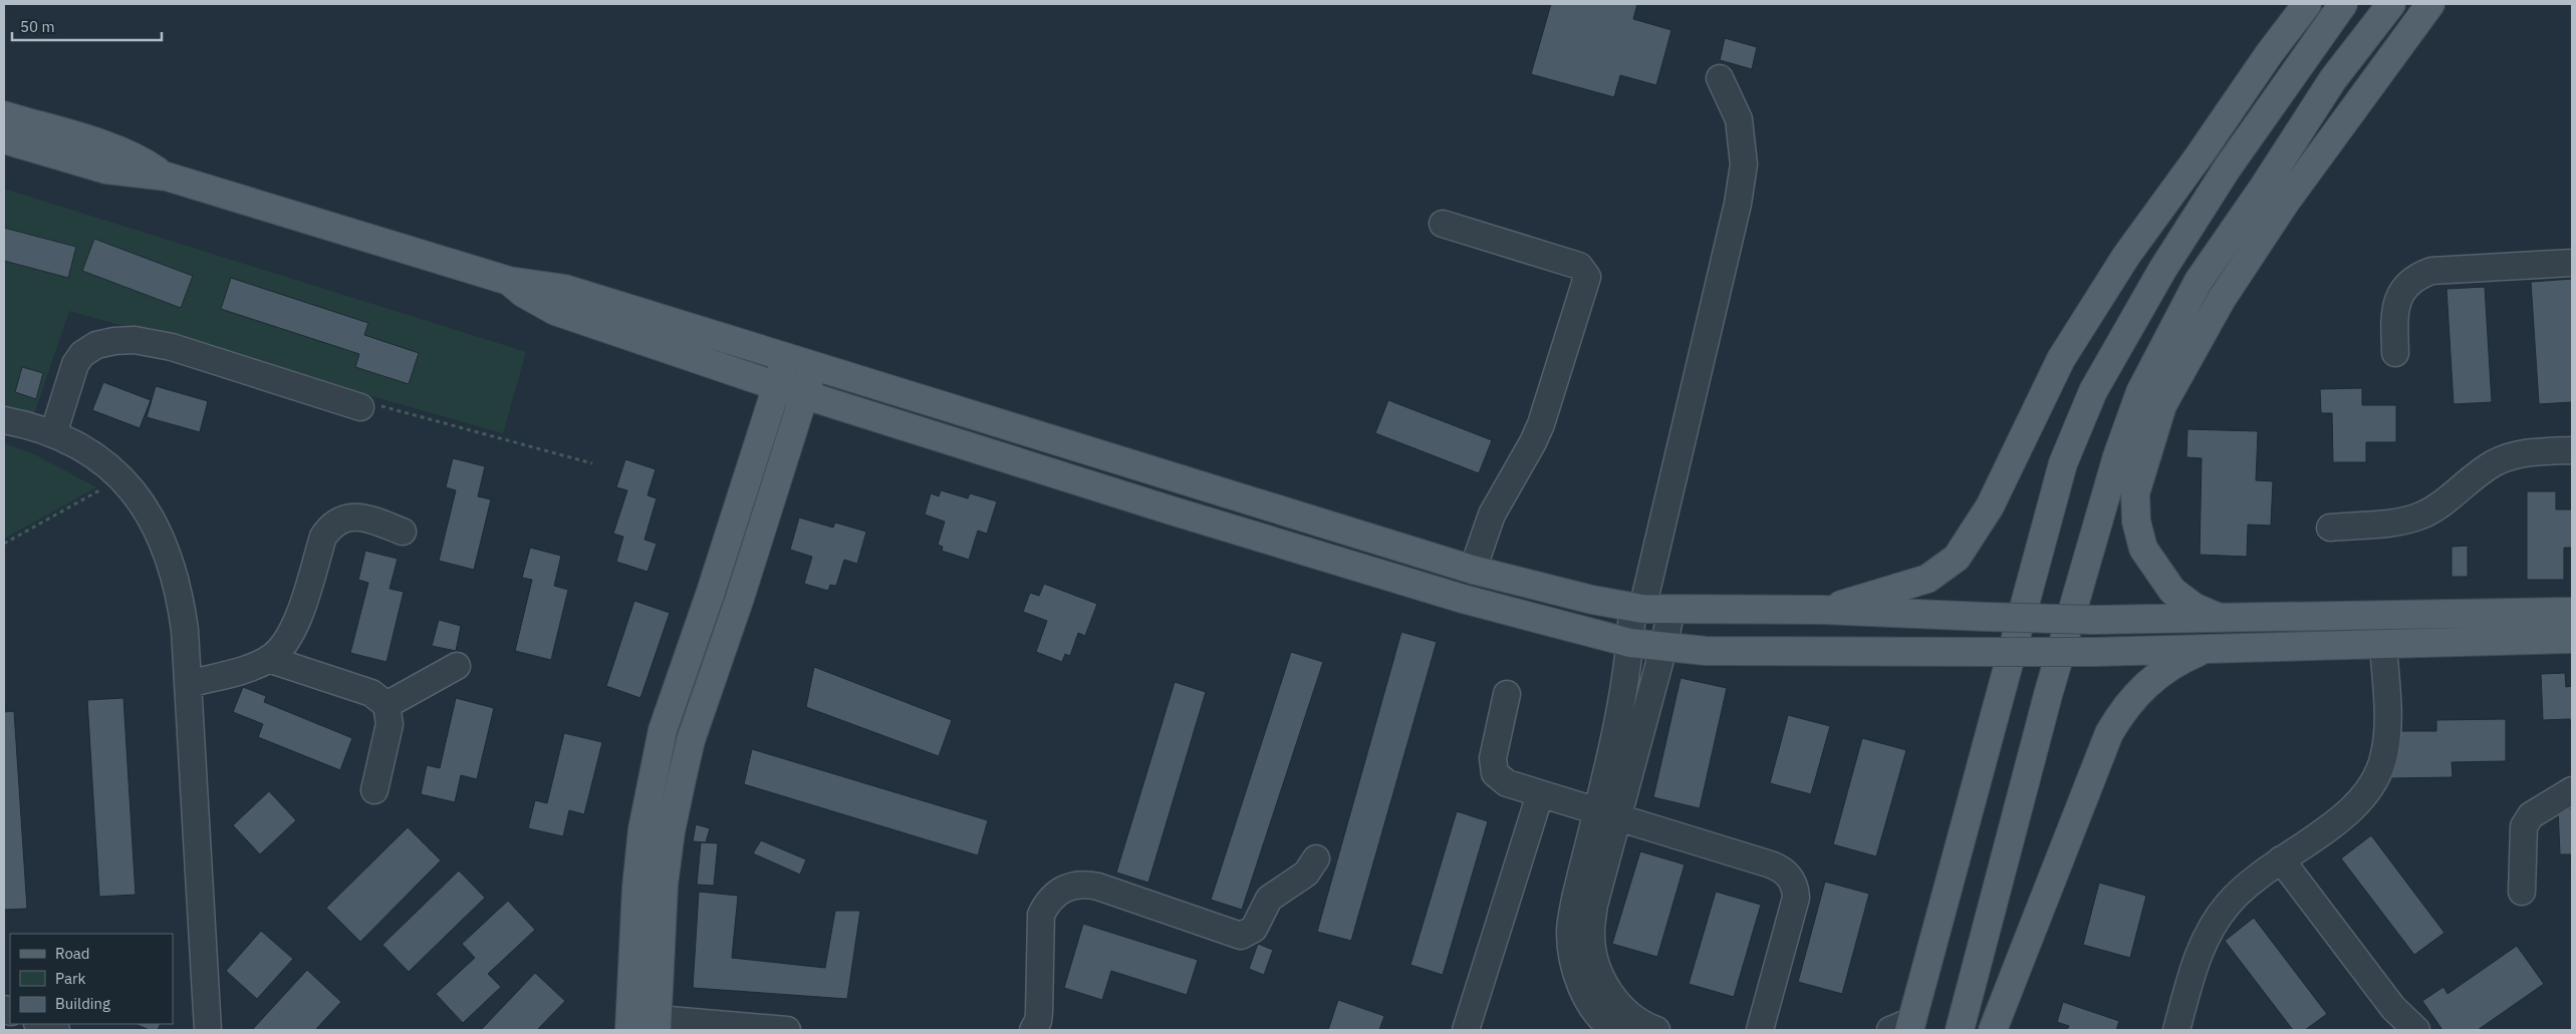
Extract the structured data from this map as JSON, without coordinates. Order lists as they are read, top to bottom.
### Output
{
  "legend": ["Road", "Park", "Building"],
  "scale_bar": "50 m"
}
